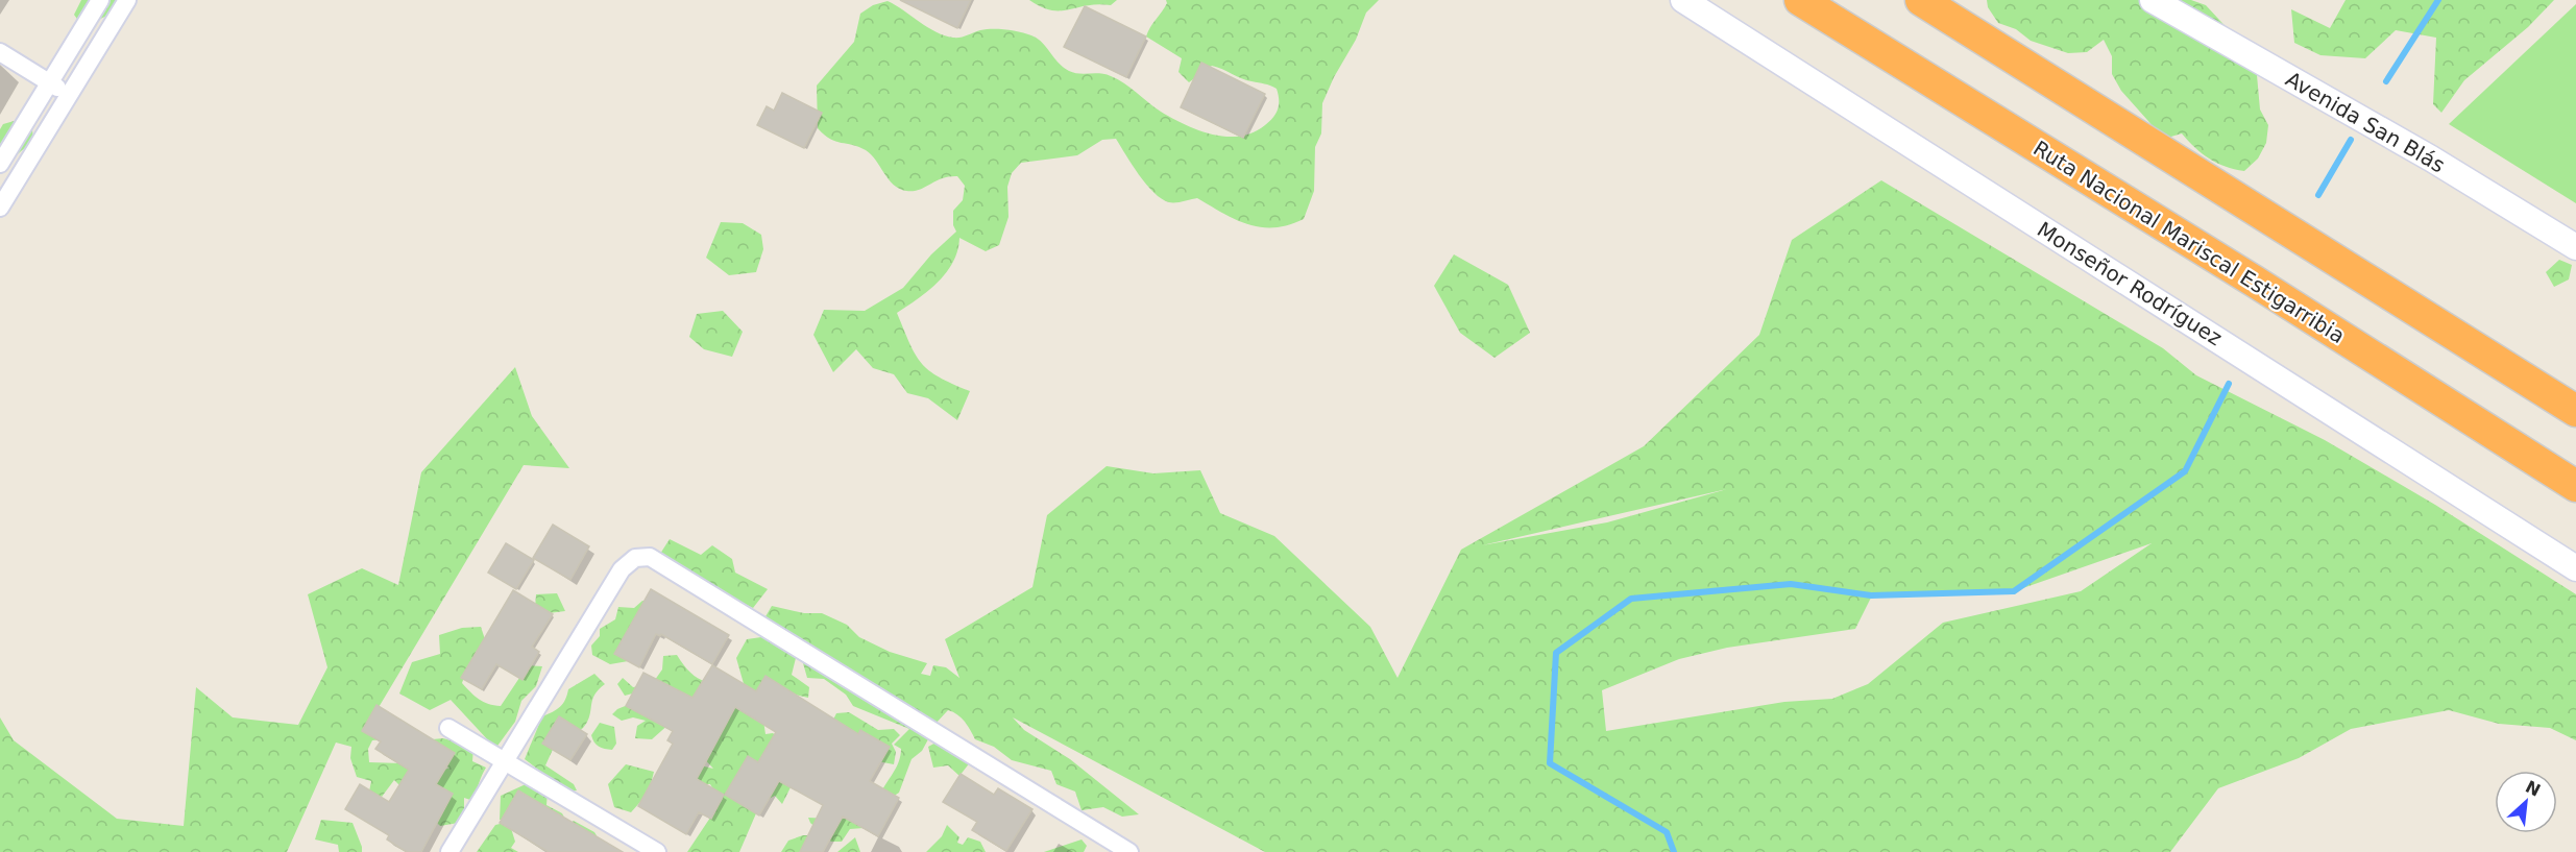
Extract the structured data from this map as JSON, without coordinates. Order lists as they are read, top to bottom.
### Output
{
  "streets": {
    "highway": ["Ruta Nacional Mariscal Estigarribia"],
    "street": ["Avenida San Blás", "Monseñor Rodríguez"]
  },
  "north": "top right"
}
